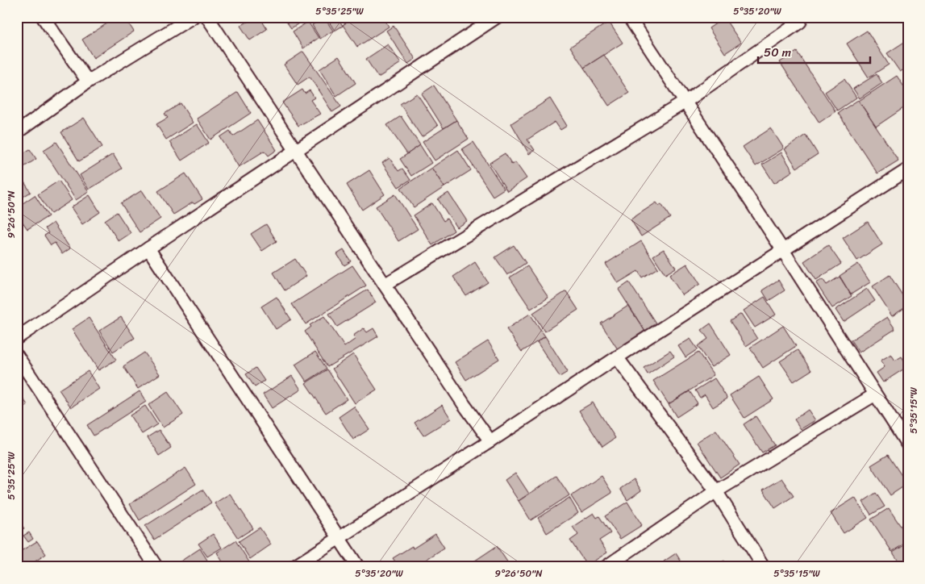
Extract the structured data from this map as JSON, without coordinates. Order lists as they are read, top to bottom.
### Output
{
  "scale_bar": "50 m",
  "coordinates": [
    "5°35'25\"W",
    "5°35'20\"W",
    "9°26'50\"N",
    "5°35'15\"W"
  ]
}
